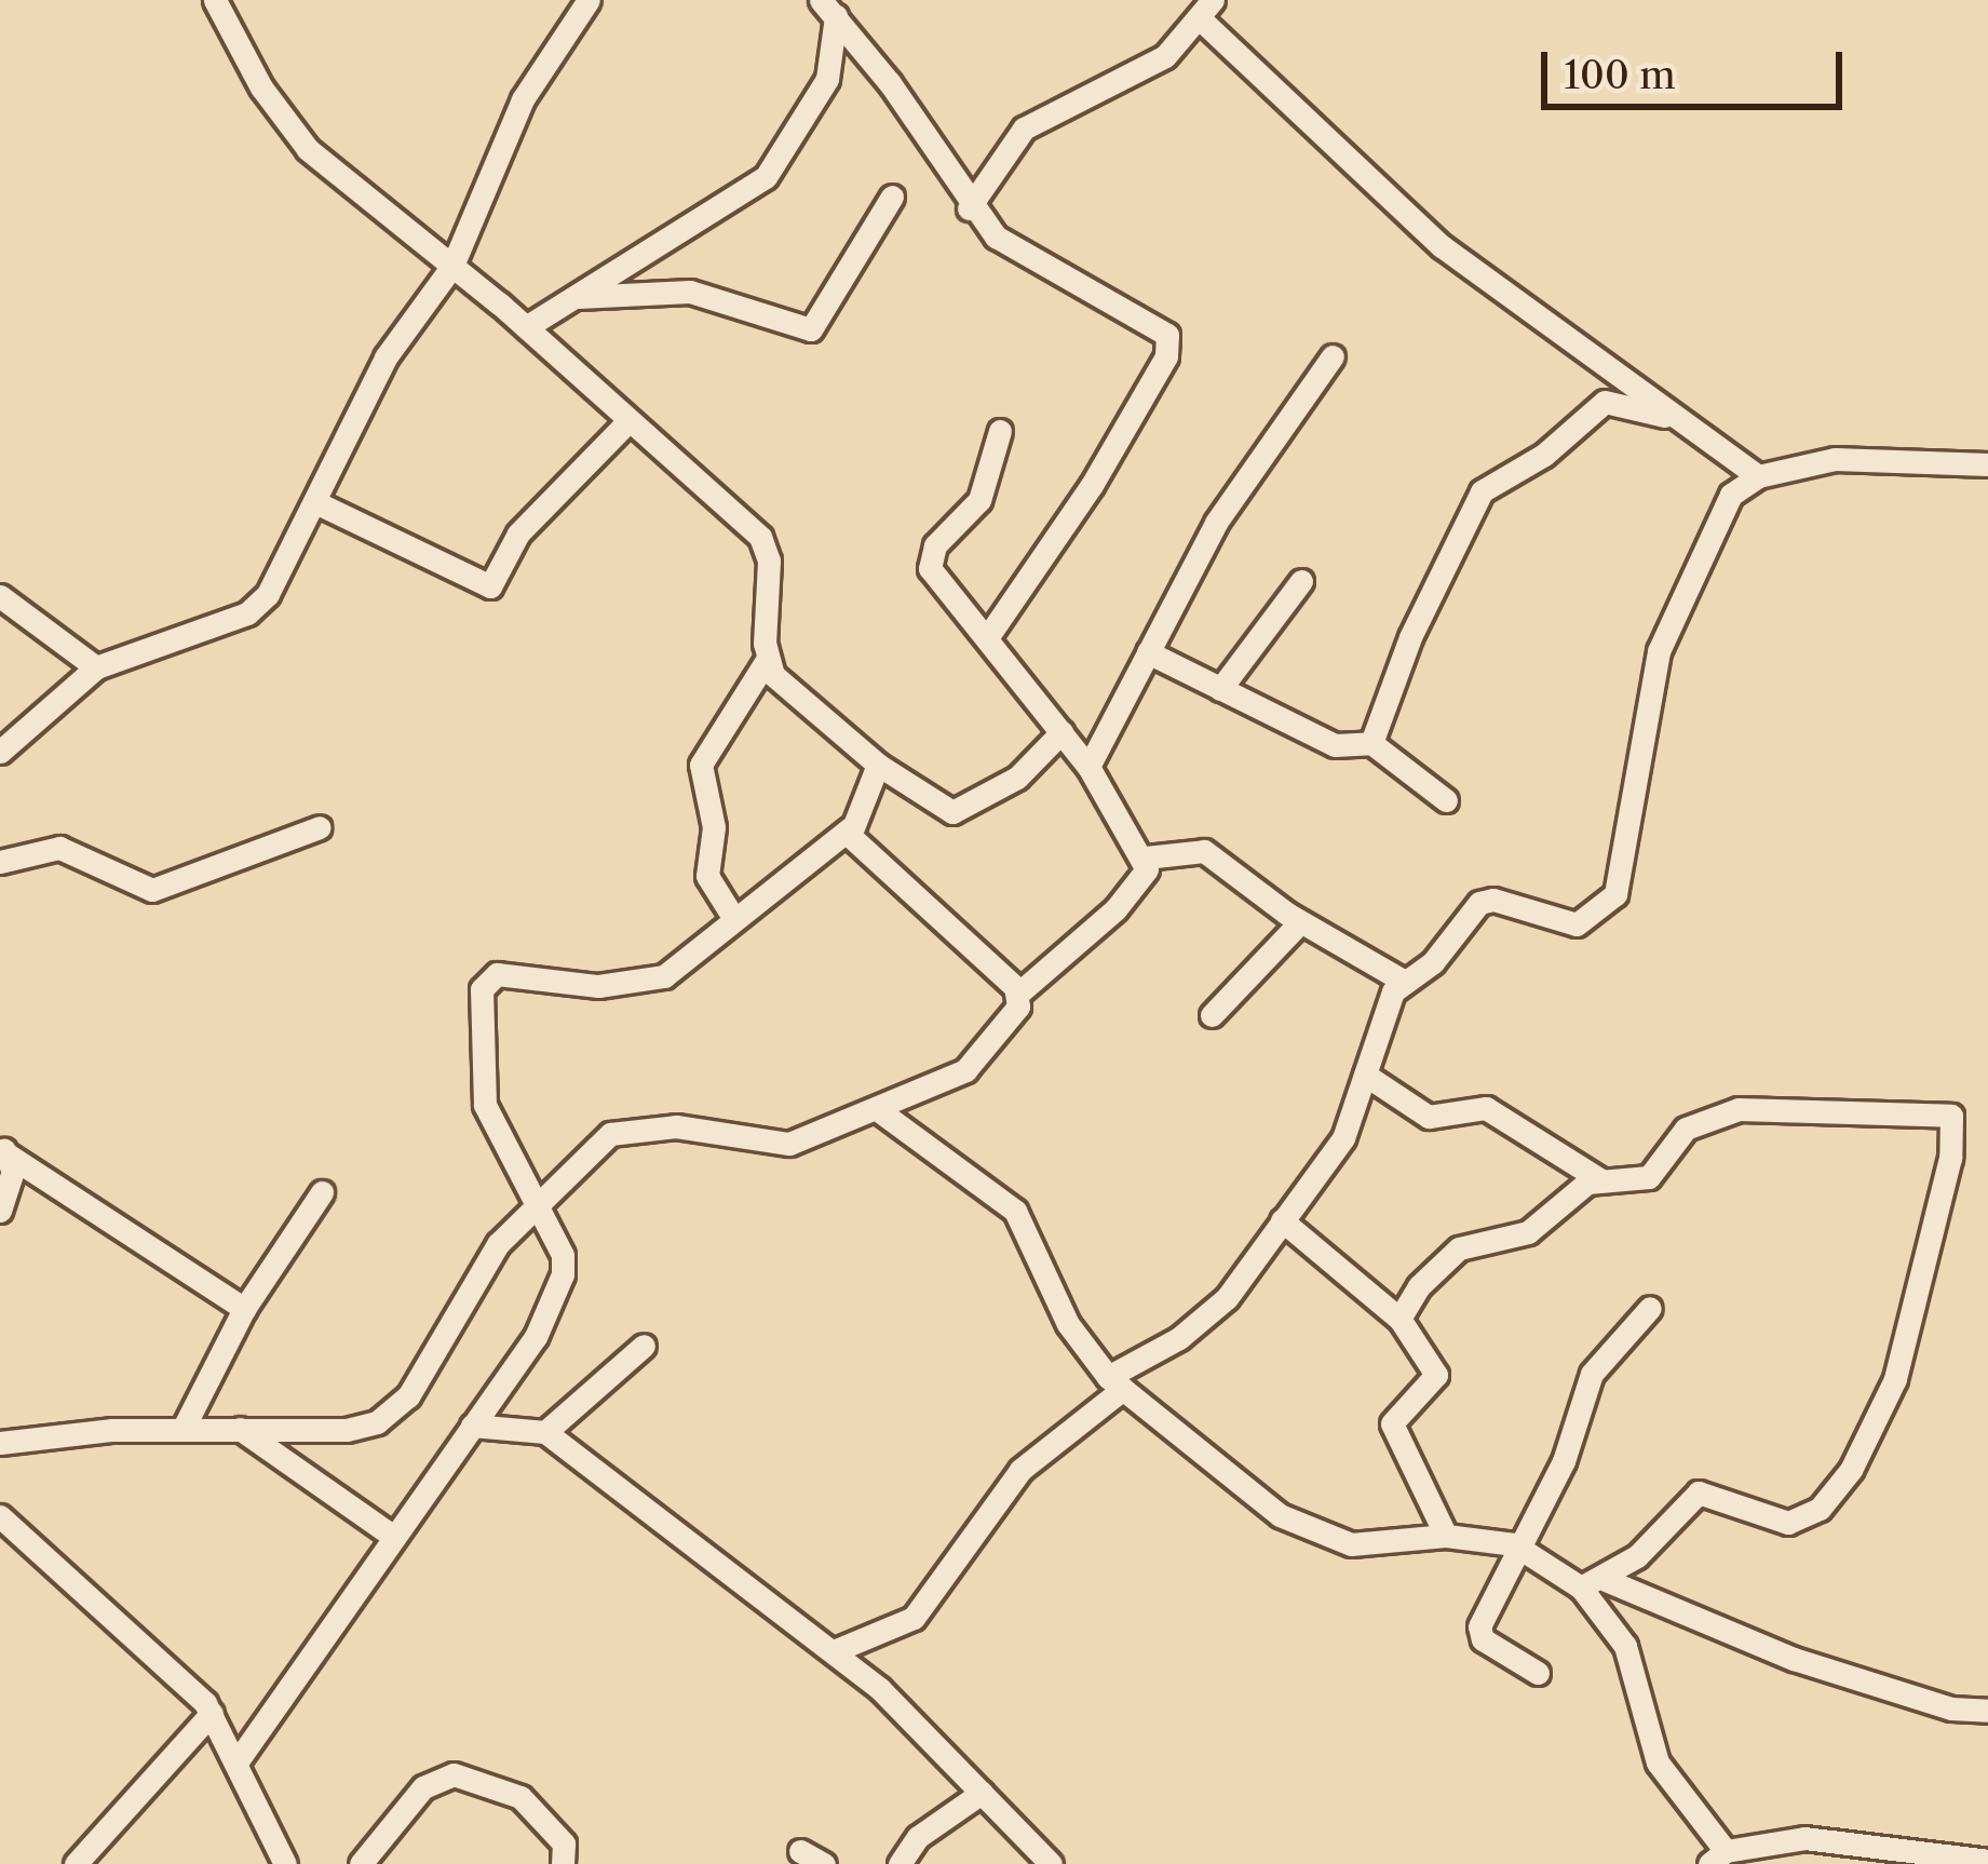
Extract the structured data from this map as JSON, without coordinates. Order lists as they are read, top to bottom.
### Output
{
  "scale_bar": "100 m"
}
